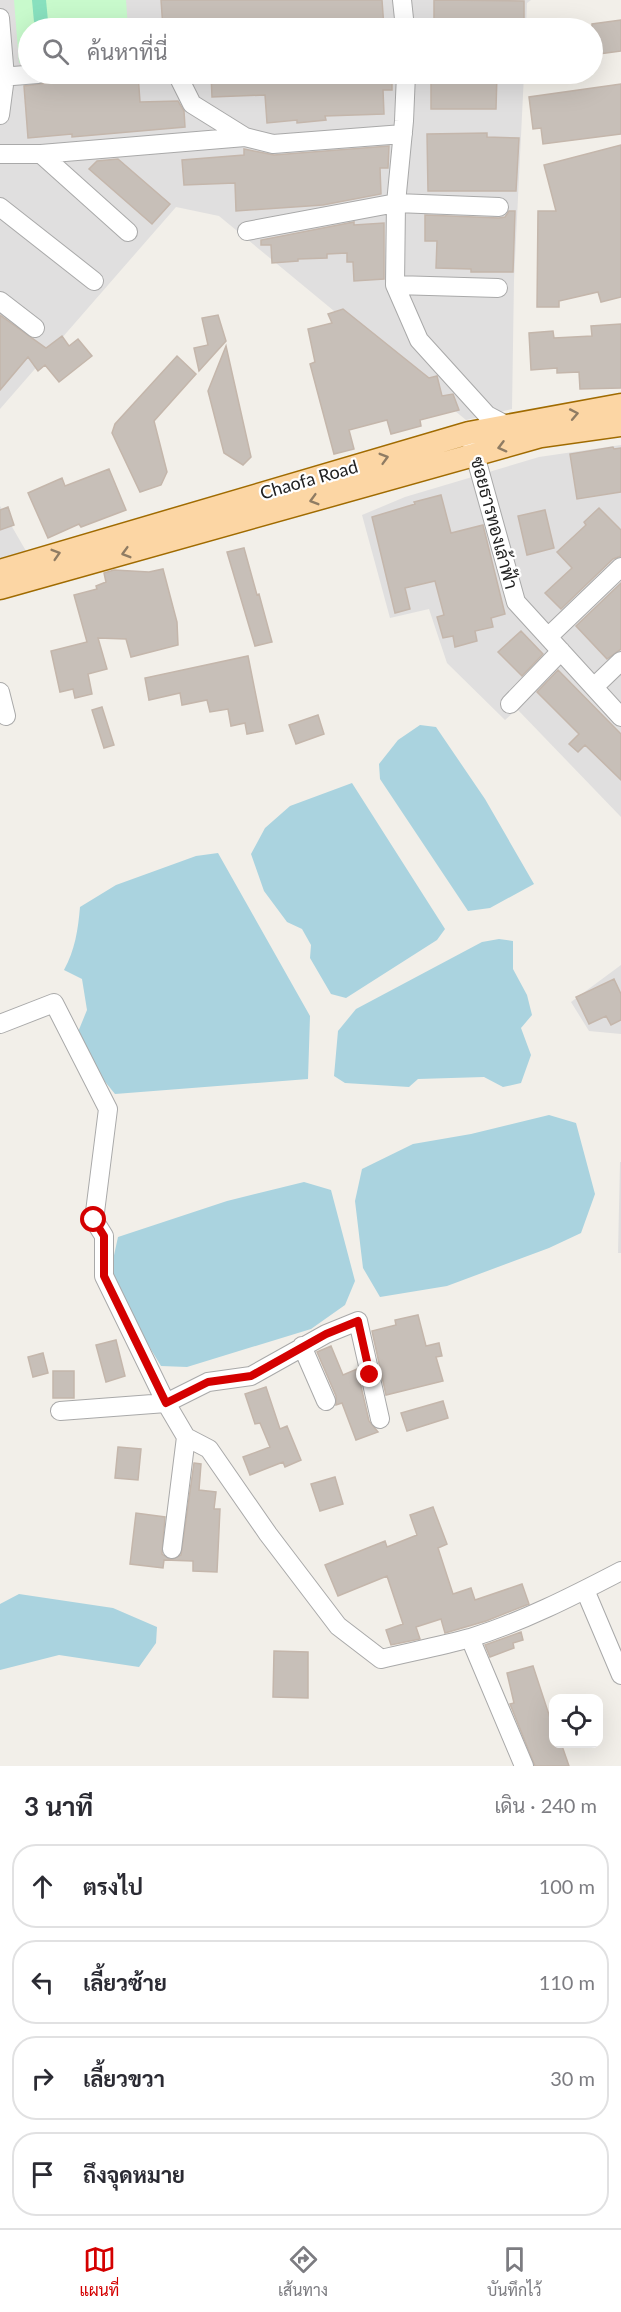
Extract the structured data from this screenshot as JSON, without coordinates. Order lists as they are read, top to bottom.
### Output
{
  "streets": {
    "main road": ["Chaofa Road"],
    "street": ["ซอยธารทองเล้าฟ้า"]
  },
  "crossings": [
    ["Chaofa Road", "ซอยธารทองเล้าฟ้า"]
  ],
  "page": {
    "search": "ค้นหาที่นี่",
    "heading": ["3 นาที", "เดิน · 240 m"],
    "list": [
      ["ตรงไป", "100 m"],
      ["เลี้ยวซ้าย", "110 m"],
      ["เลี้ยวขวา", "30 m"],
      "ถึงจุดหมาย"
    ],
    "nav": ["แผนที่", "เส้นทาง", "บันทึกไว้"]
  }
}
